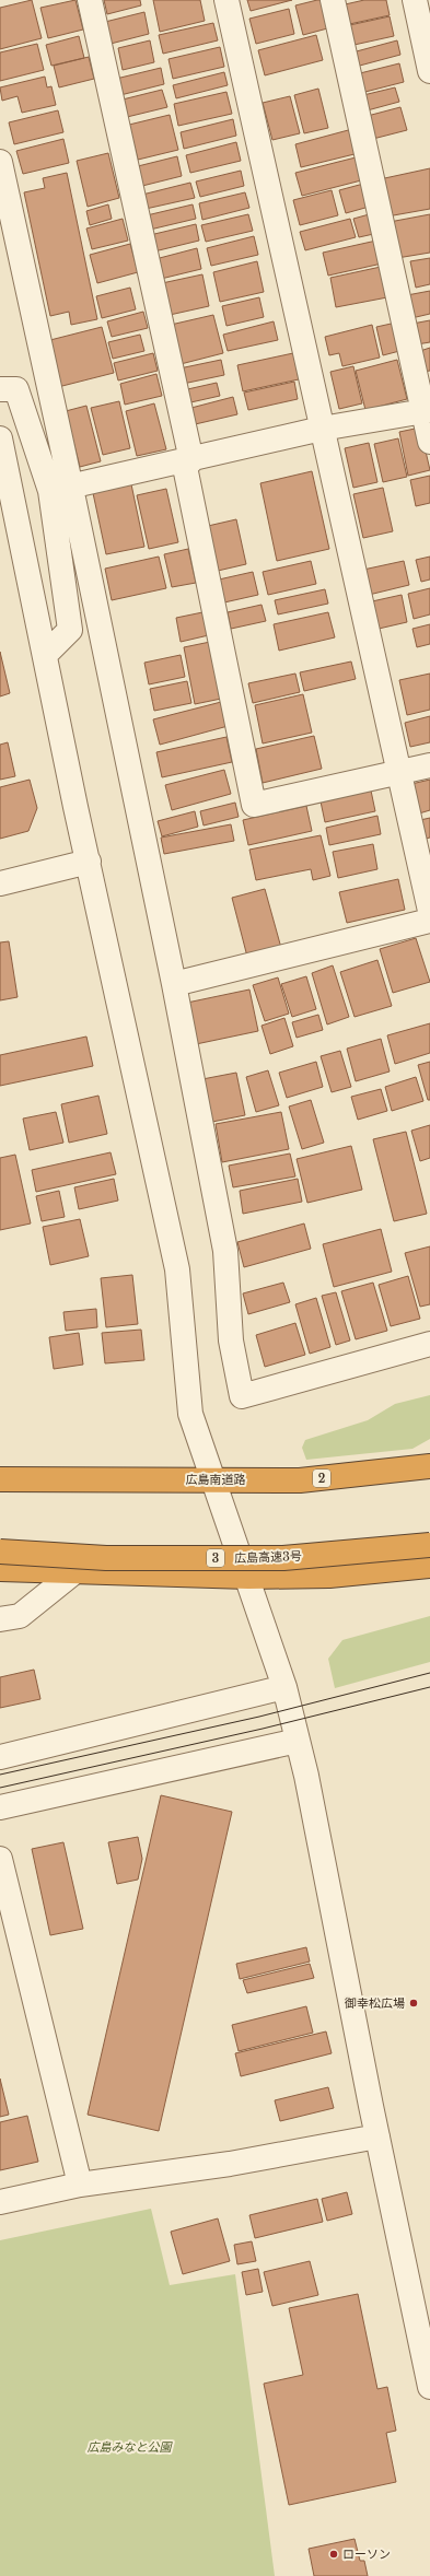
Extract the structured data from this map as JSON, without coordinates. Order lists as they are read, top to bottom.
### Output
{
  "streets": {
    "highway": [
      "2",
      "広島南道路",
      "広島高速3号",
      "3"
    ]
  },
  "parks": ["広島みなと公園"],
  "places": ["御幸松広場", "ローソン"]
}
